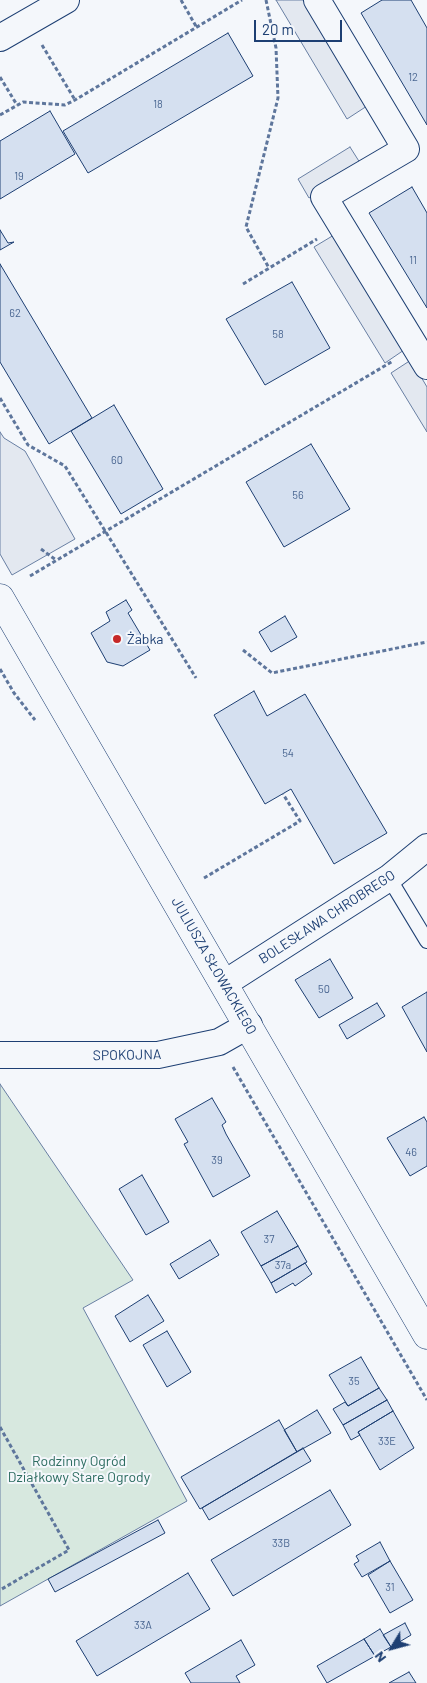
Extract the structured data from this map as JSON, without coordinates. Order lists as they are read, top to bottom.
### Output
{
  "streets": {
    "street": ["BOLESŁAWA CHROBREGO", "JULIUSZA SŁOWACKIEGO", "SPOKOJNA"]
  },
  "crossings": [
    ["BOLESŁAWA CHROBREGO", "JULIUSZA SŁOWACKIEGO"],
    ["JULIUSZA SŁOWACKIEGO", "SPOKOJNA"]
  ],
  "parks": ["Rodzinny Ogród Działkowy Stare Ogrody"],
  "places": ["Żabka"],
  "house_numbers": [
    "12",
    "18",
    "19",
    "11",
    "62",
    "58",
    "60",
    "56",
    "54",
    "50",
    "46",
    "39",
    "37",
    "37a",
    "35",
    "33E",
    "33B",
    "31",
    "33A"
  ],
  "scale_bar": "20 m",
  "north": "bottom left"
}
